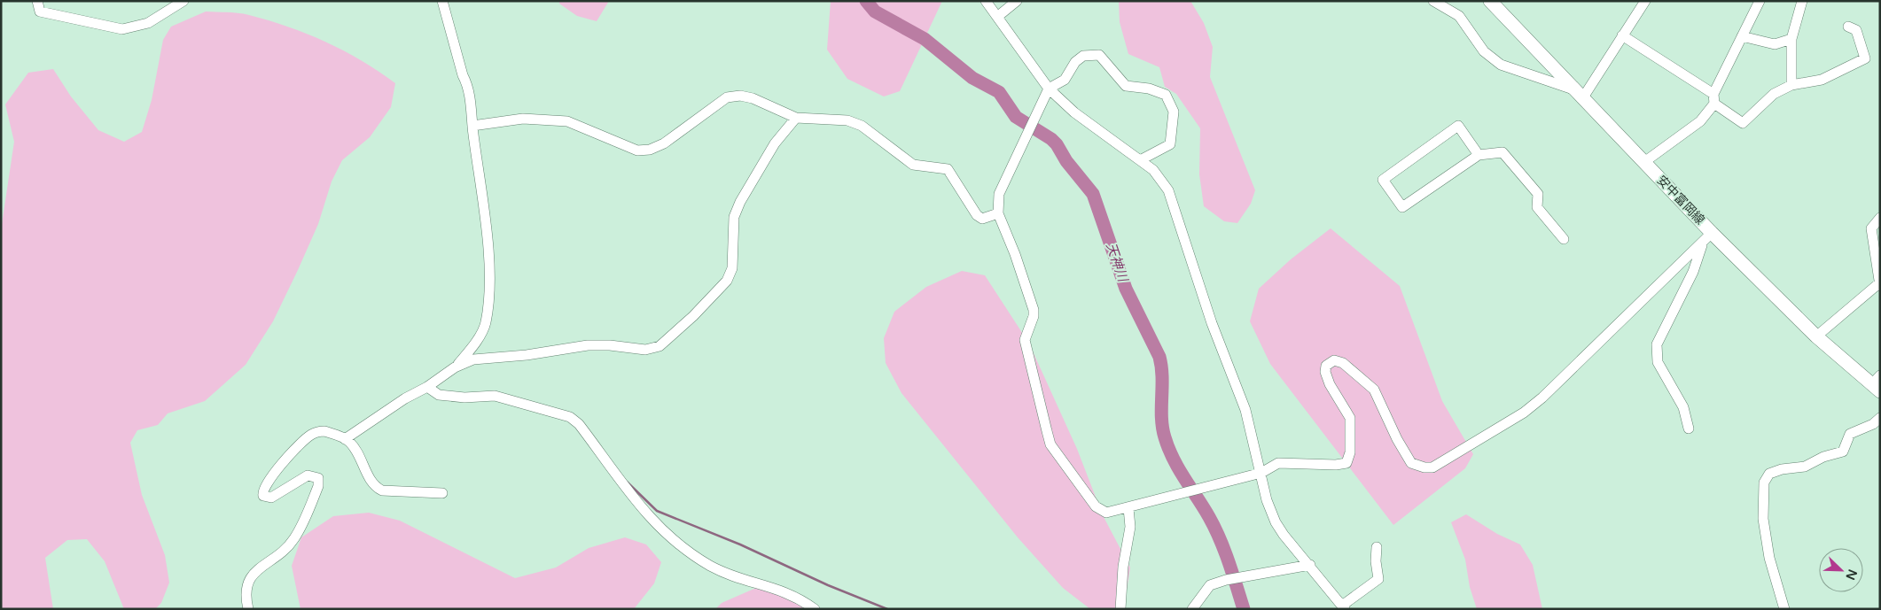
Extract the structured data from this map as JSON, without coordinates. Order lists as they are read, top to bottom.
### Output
{
  "streets": {
    "main road": ["安中富岡線"]
  },
  "water": ["天神川"],
  "north": "bottom right"
}
